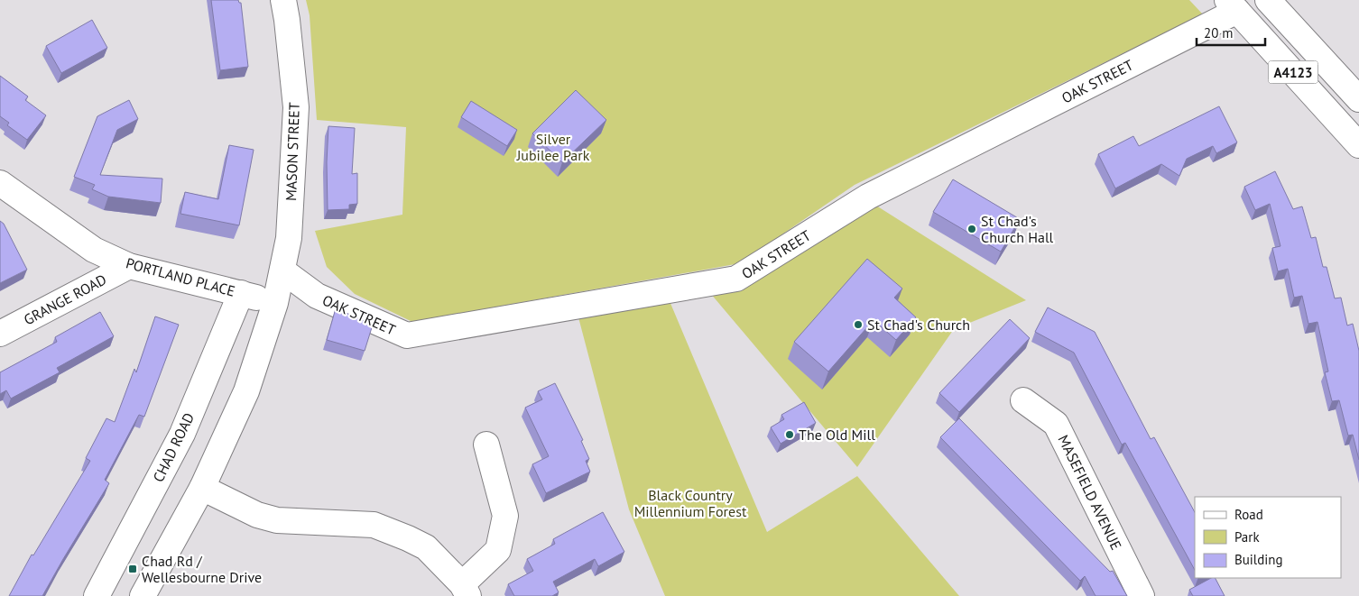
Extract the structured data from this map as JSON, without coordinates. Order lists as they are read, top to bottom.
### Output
{
  "streets": {
    "main road": [
      "A4123",
      "OAK STREET",
      "MASON STREET",
      "PORTLAND PLACE",
      "GRANGE ROAD",
      "CHAD ROAD",
      "MASEFIELD AVENUE"
    ]
  },
  "crossings": [
    ["A4123", "OAK STREET"],
    ["OAK STREET", "MASON STREET"],
    ["MASON STREET", "PORTLAND PLACE"],
    ["PORTLAND PLACE", "GRANGE ROAD"],
    ["PORTLAND PLACE", "CHAD ROAD"]
  ],
  "parks": ["Silver Jubilee Park", "Black Country Millennium Forest"],
  "places": {
    "other": ["St Chad's Church Hall", "St Chad's Church", "The Old Mill"],
    "transit": ["Chad Rd / Wellesbourne Drive"]
  },
  "legend": ["Road", "Park", "Building"],
  "scale_bar": "20 m"
}
